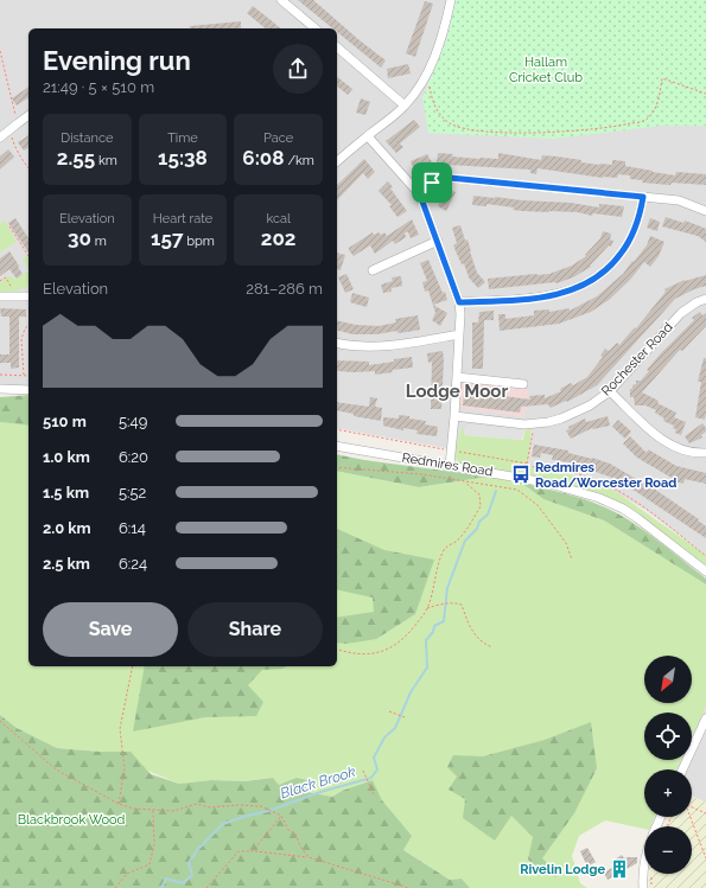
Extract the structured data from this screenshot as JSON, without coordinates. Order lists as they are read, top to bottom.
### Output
{
  "streets": {
    "street": ["Rochester Road", "Redmires Road"]
  },
  "districts": ["Lodge Moor"],
  "water": ["Black Brook"],
  "parks": ["Hallam Cricket Club", "Blackbrook Wood"],
  "places": {
    "bus stop": ["Redmires Road/Worcester Road"],
    "building": ["Rivelin Lodge"]
  },
  "north": "bottom left",
  "page": {
    "heading": ["Evening run", "21:49 · 5 × 510 m"],
    "stats": [
      ["Distance", "2.55 km"],
      ["Time", "15:38"],
      ["Pace", "6:08 /km"],
      ["Elevation", "30 m"],
      ["Heart rate", "157 bpm"],
      ["kcal", "202"]
    ],
    "chart": ["Elevation", "281–286 m"],
    "list": [
      {
        "name": "510 m",
        "note": "5:49"
      },
      {
        "name": "1.0 km",
        "note": "6:20"
      },
      {
        "name": "1.5 km",
        "note": "5:52"
      },
      {
        "name": "2.0 km",
        "note": "6:14"
      },
      {
        "name": "2.5 km",
        "note": "6:24"
      }
    ],
    "buttons": ["Save", "Share"],
    "map_buttons": ["+", "−"]
  }
}
